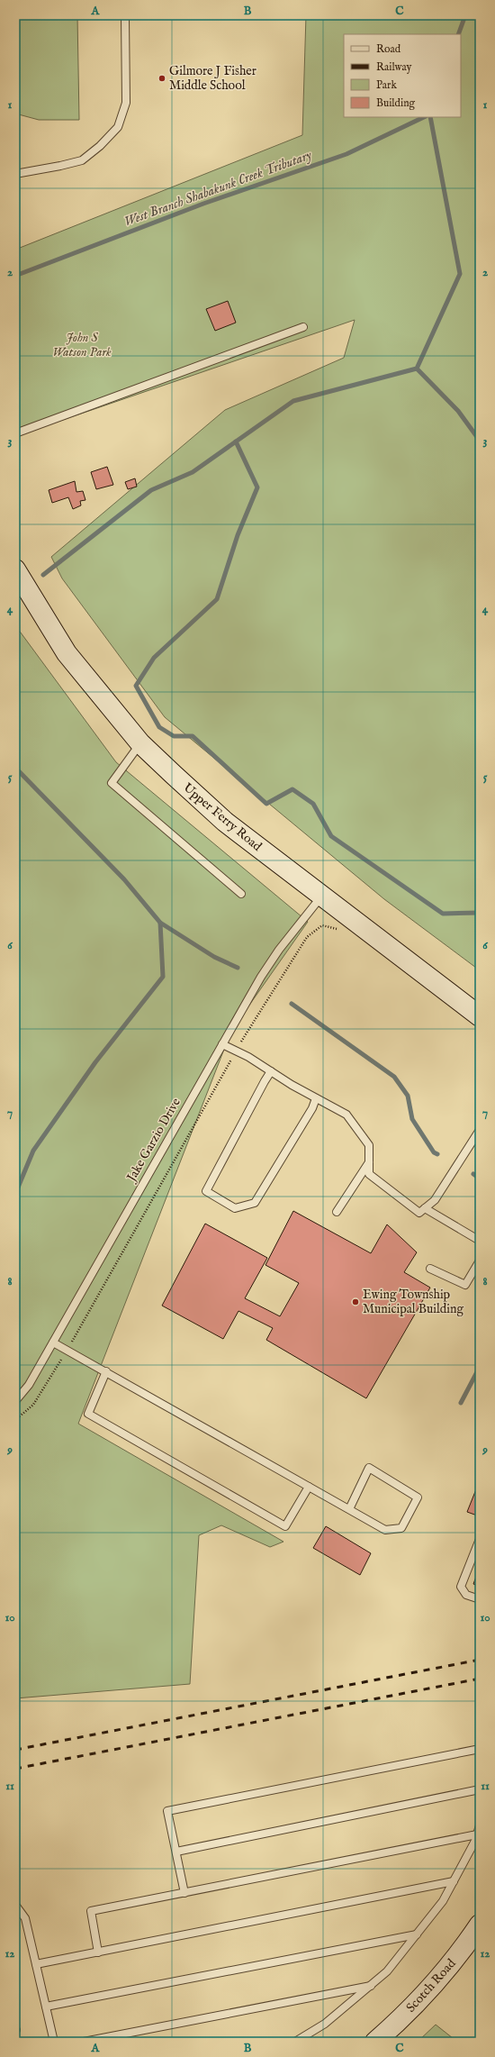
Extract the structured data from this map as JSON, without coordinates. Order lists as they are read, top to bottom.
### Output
{
  "streets": {
    "main road": ["Upper Ferry Road", "Scotch Road"],
    "lane": ["Jake Garzio Drive"]
  },
  "crossings": [
    ["Upper Ferry Road", "Jake Garzio Drive"]
  ],
  "water": ["West Branch Shabakunk Creek Tributary"],
  "parks": ["John S Watson Park"],
  "places": ["Gilmore J Fisher Middle School", "Ewing Township Municipal Building"],
  "legend": [
    "Road",
    "Railway",
    "Park",
    "Building"
  ],
  "grid": {
    "columns": ["A", "B", "C"],
    "rows": [
      "1",
      "2",
      "3",
      "4",
      "5",
      "6",
      "7",
      "8",
      "9",
      "10",
      "11",
      "12"
    ]
  }
}
